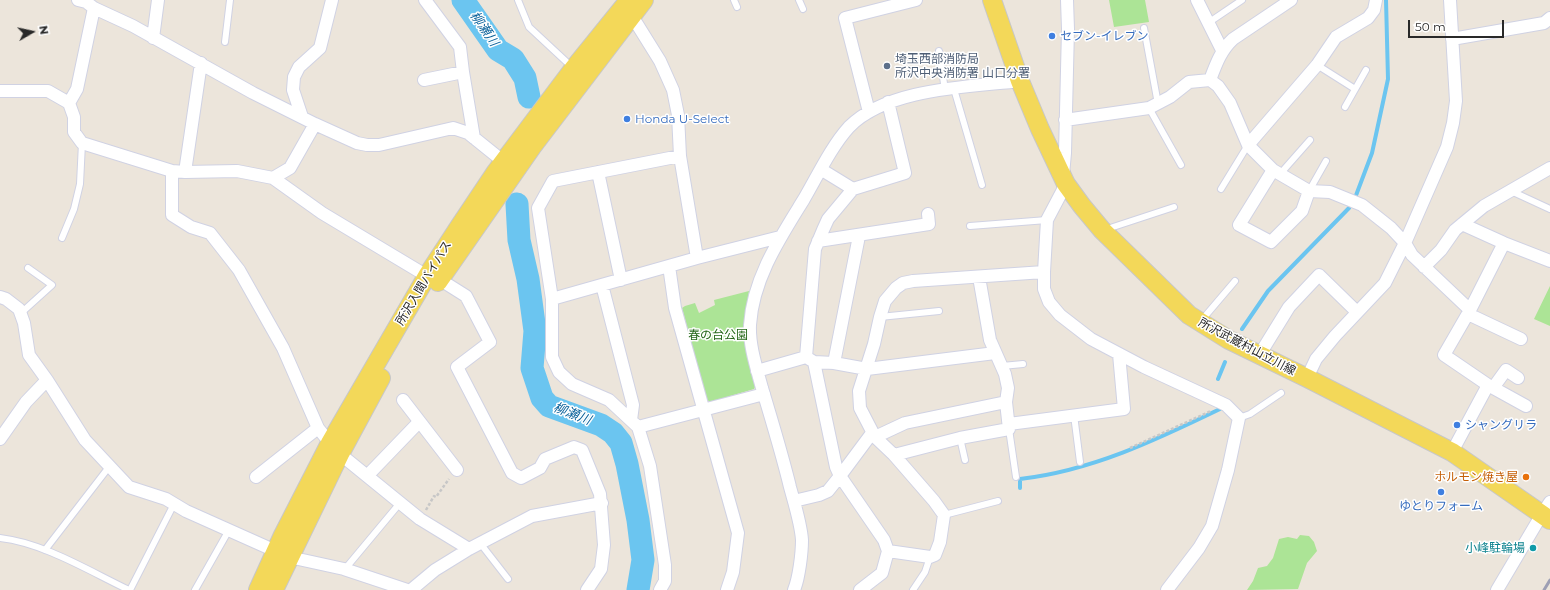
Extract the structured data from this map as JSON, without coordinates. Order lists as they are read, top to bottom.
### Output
{
  "streets": {
    "main road": ["所沢入間バイパス", "所沢武蔵村山立川線"]
  },
  "water": ["柳瀬川"],
  "parks": ["春の台公園"],
  "places": [
    "セブン-イレブン",
    "埼玉西部消防局 所沢中央消防署 山口分署",
    "Honda U-Select",
    "シャングリラ",
    "ホルモン焼き屋",
    "ゆとりフォーム",
    "小峰駐輪場"
  ],
  "scale_bar": "50 m",
  "north": "right"
}
